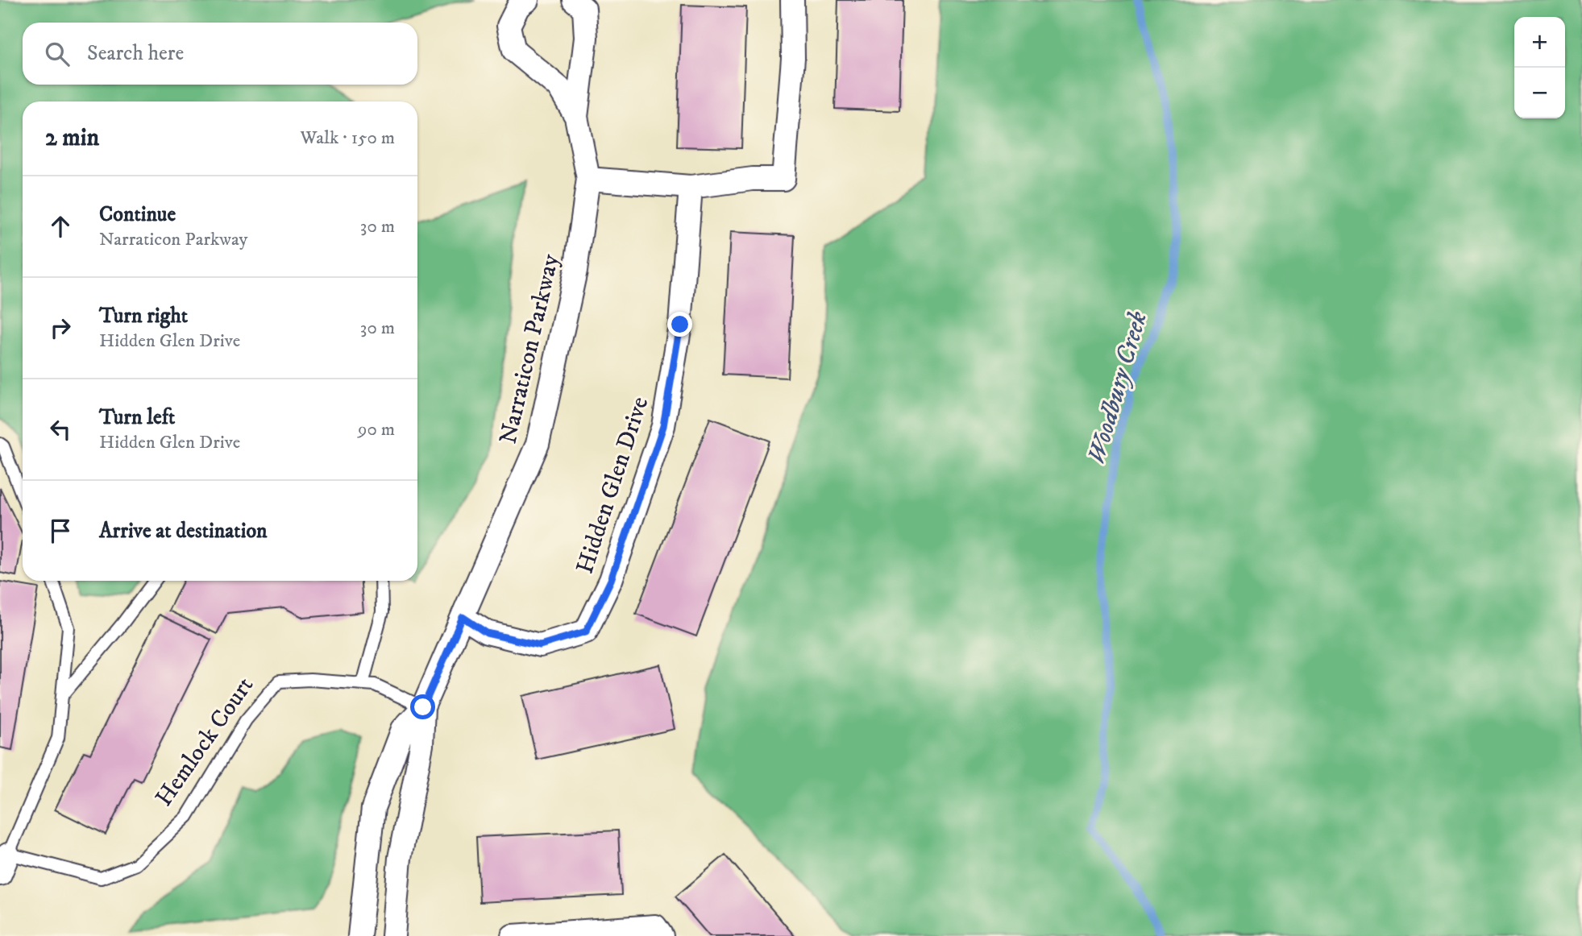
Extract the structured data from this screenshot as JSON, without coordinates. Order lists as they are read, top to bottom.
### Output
{
  "streets": {
    "street": ["Narraticon Parkway", "Hidden Glen Drive"],
    "lane": ["Hemlock Court"]
  },
  "crossings": [
    ["Narraticon Parkway", "Hidden Glen Drive"],
    ["Narraticon Parkway", "Hemlock Court"]
  ],
  "water": ["Woodbury Creek"],
  "page": {
    "map_buttons": ["+", "−"],
    "search": "Search here",
    "heading": ["2 min", "Walk · 150 m"],
    "list": [
      ["Continue", "Narraticon Parkway", "30 m"],
      ["Turn right", "Hidden Glen Drive", "30 m"],
      ["Turn left", "Hidden Glen Drive", "90 m"],
      "Arrive at destination"
    ]
  }
}
